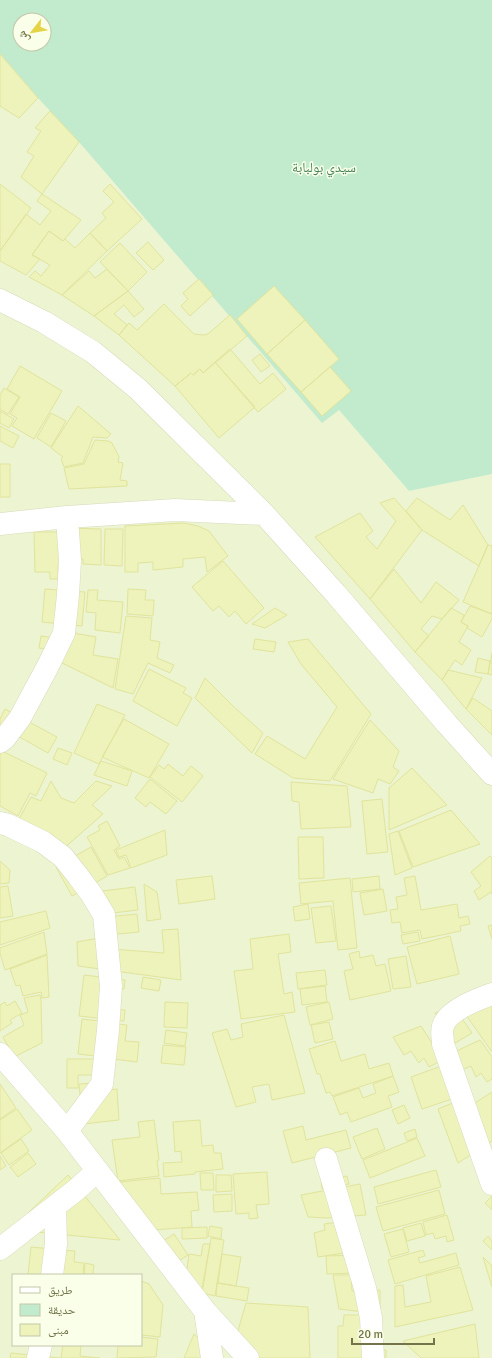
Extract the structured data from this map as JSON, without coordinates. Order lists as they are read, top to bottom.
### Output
{
  "parks": ["سيدي بولبابة"],
  "legend": ["طريق", "حديقة", "مبنى"],
  "scale_bar": "20 m",
  "north": "bottom left"
}
